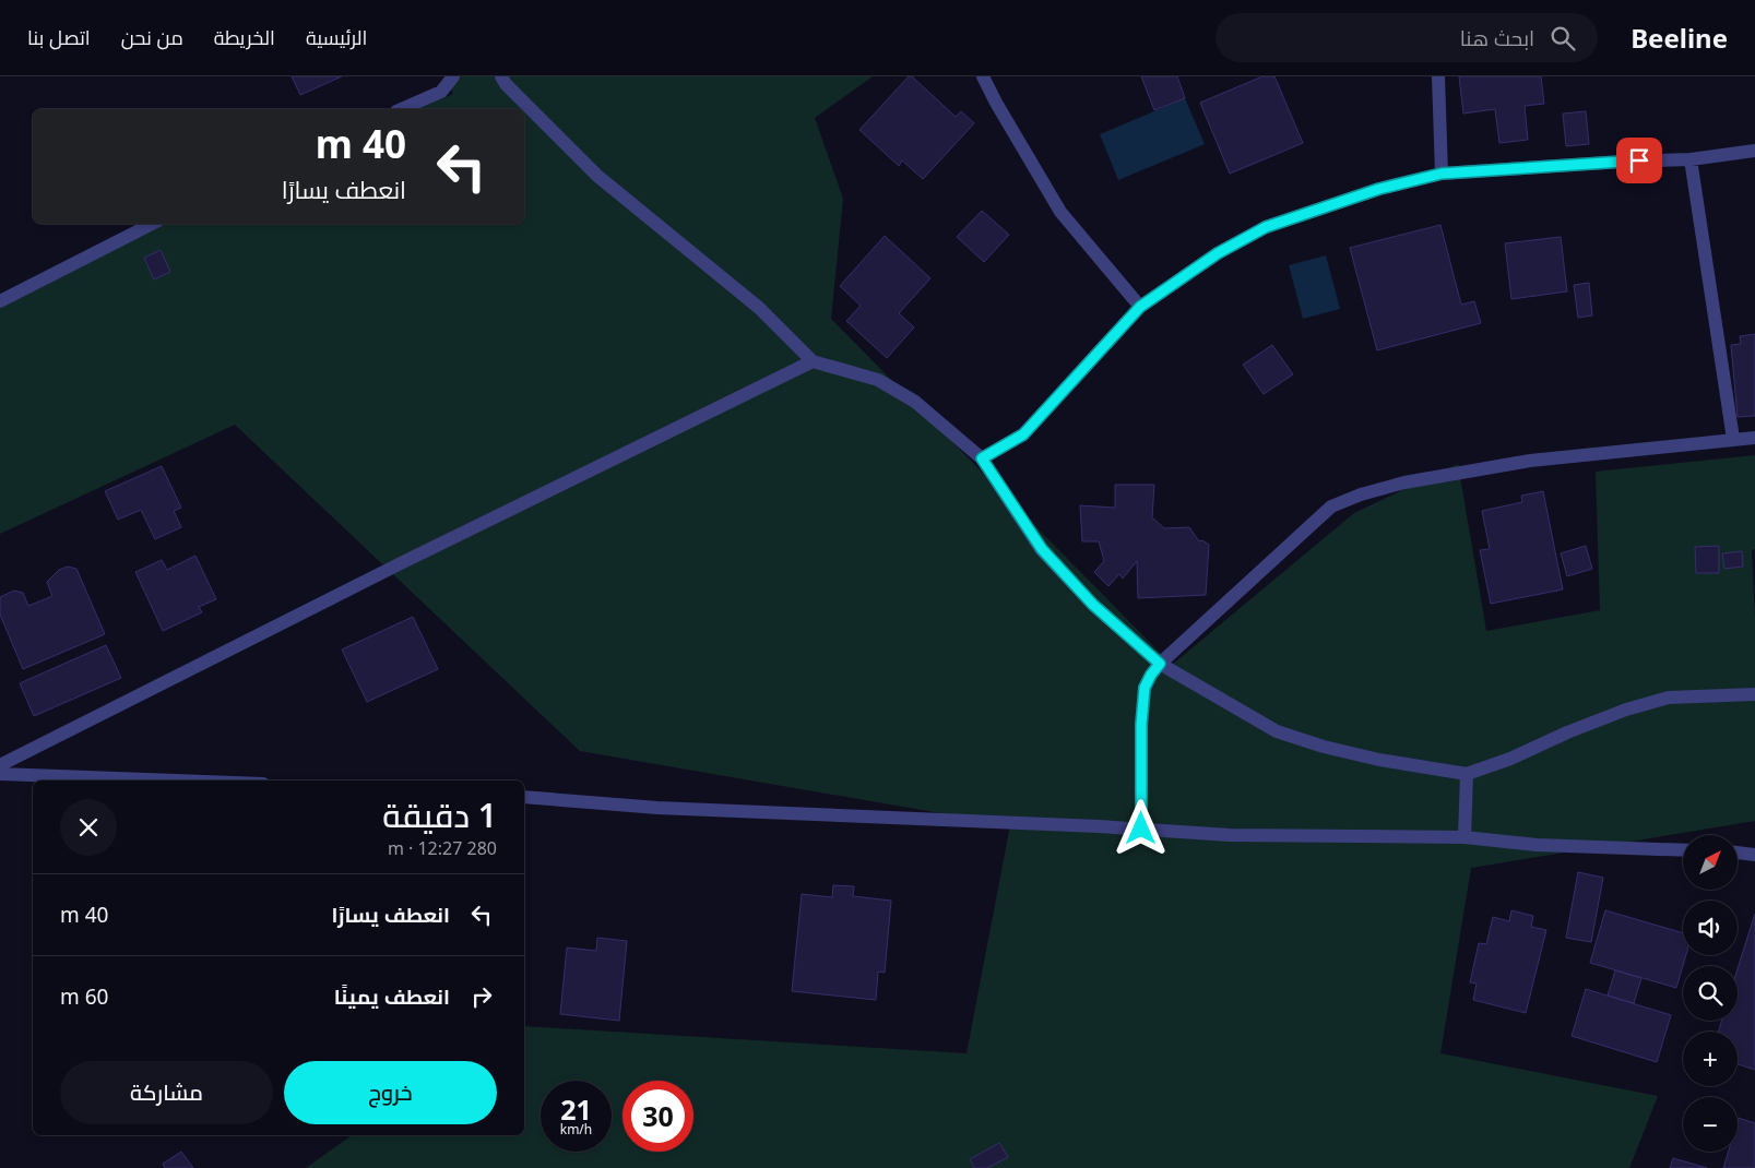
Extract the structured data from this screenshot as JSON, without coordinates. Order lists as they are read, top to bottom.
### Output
{
  "north": "top right",
  "page": {
    "header": "Beeline",
    "search": "ابحث هنا",
    "nav": [
      "الرئيسية",
      "الخريطة",
      "من نحن",
      "اتصل بنا"
    ],
    "turn": ["40 m", "انعطف يسارًا"],
    "heading": ["1 دقيقة", "280 m · 12:27"],
    "map_buttons": ["+", "−"],
    "list": [
      {
        "name": "انعطف يسارًا",
        "value": "40 m"
      },
      {
        "name": "انعطف يمينًا",
        "value": "60 m"
      }
    ],
    "buttons": ["خروج", "مشاركة"],
    "speed": "21 km/h",
    "limit": "30"
  }
}
